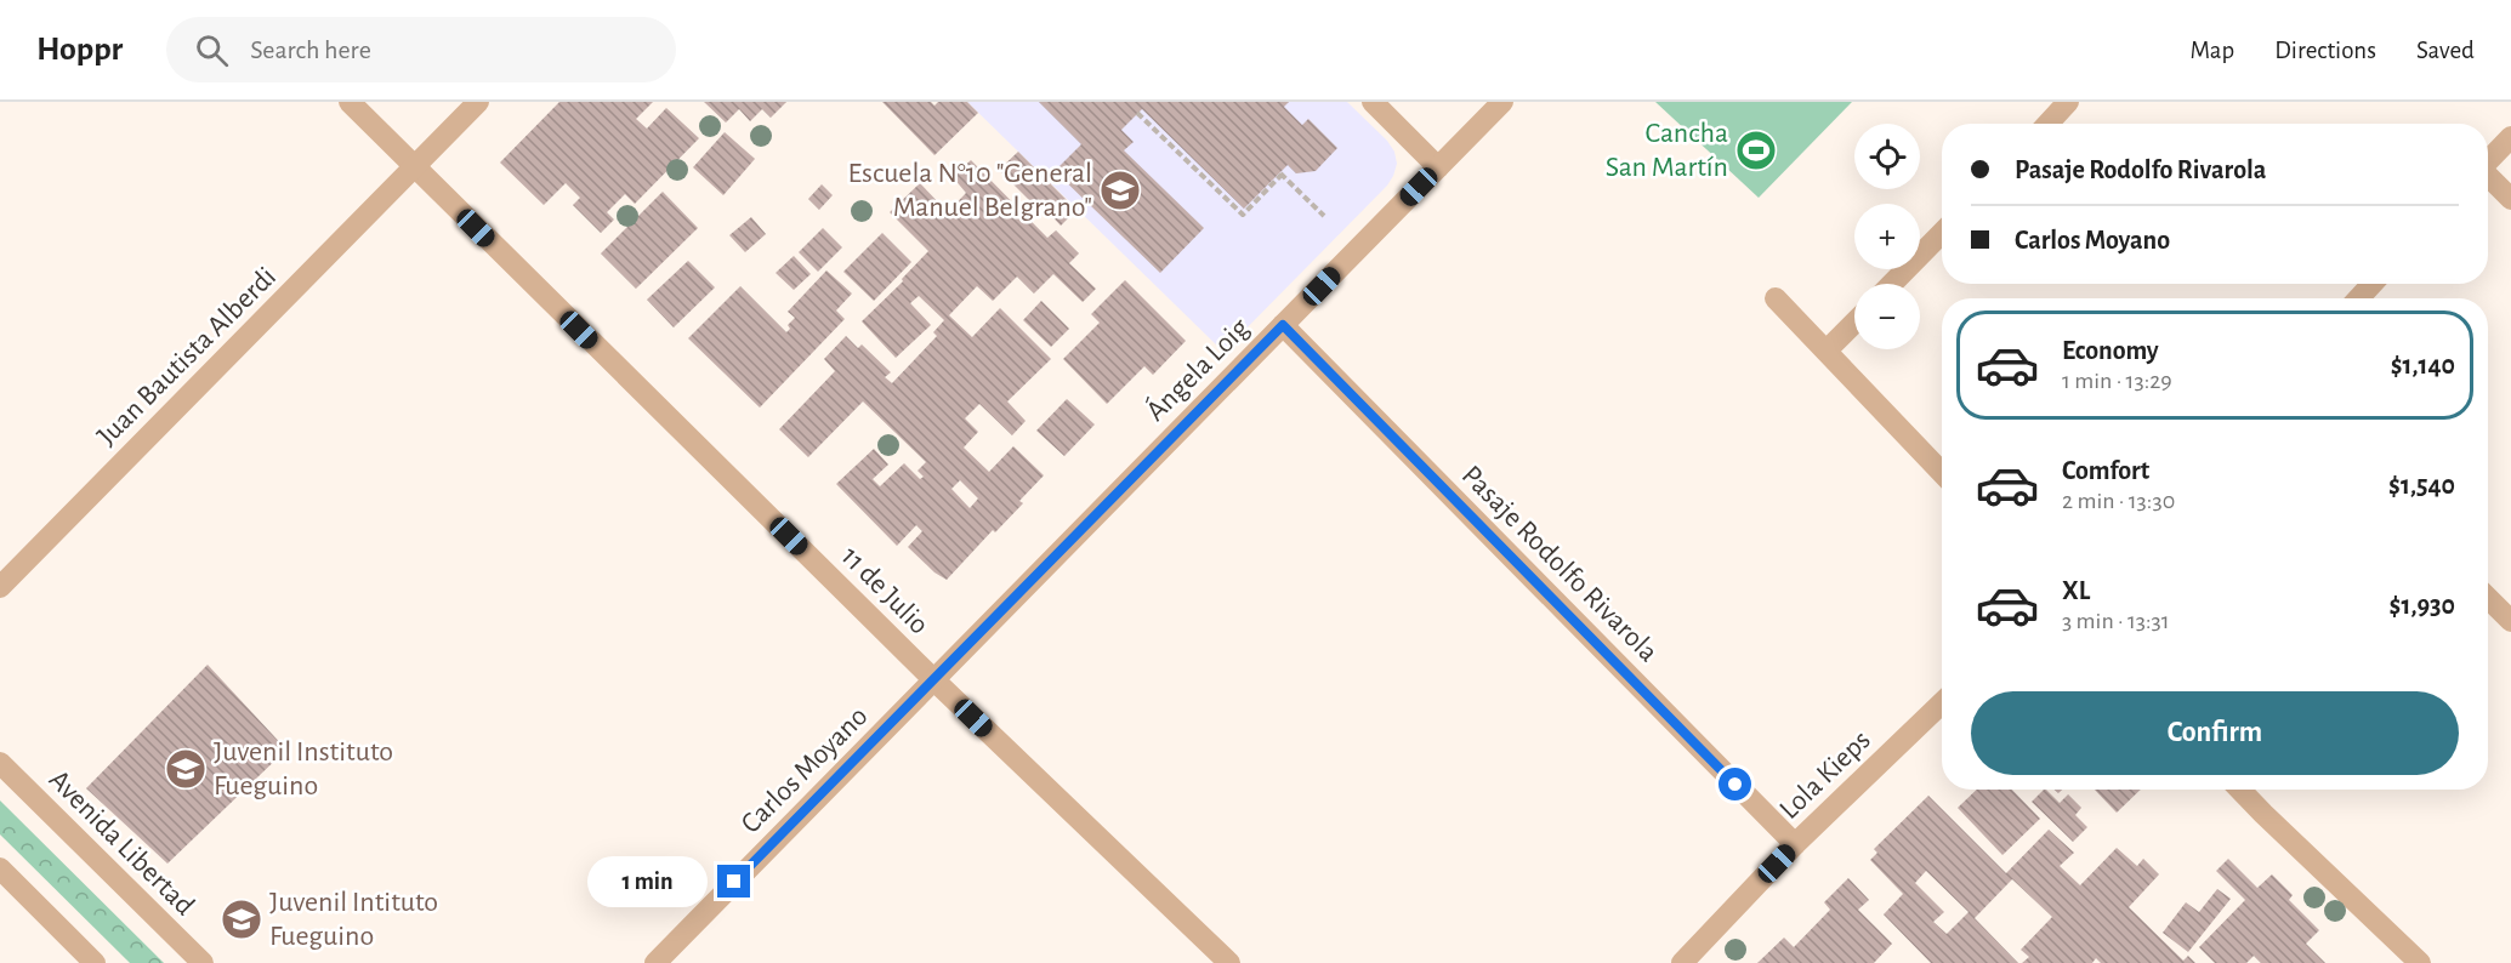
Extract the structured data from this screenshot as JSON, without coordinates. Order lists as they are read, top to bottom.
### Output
{
  "streets": {
    "street": [
      "Juan Bautista Alberdi",
      "Ángela Loig",
      "Pasaje Rodolfo Rivarola",
      "11 de Julio",
      "Carlos Moyano",
      "Lola Kieps",
      "Avenida Libertad"
    ]
  },
  "crossings": [
    ["Juan Bautista Alberdi", "11 de Julio"],
    ["Ángela Loig", "Pasaje Rodolfo Rivarola"],
    ["Ángela Loig", "11 de Julio"],
    ["Ángela Loig", "Carlos Moyano"],
    ["Pasaje Rodolfo Rivarola", "Lola Kieps"],
    ["11 de Julio", "Carlos Moyano"]
  ],
  "places": {
    "sports": ["Cancha San Martín"],
    "school or university": ["Escuela N°10 \"General Manuel Belgrano\"", "Juvenil Instituto Fueguino", "Juvenil Intituto Fueguino"]
  },
  "page": {
    "header": "Hoppr",
    "search": "Search here",
    "nav": ["Map", "Directions", "Saved"],
    "map_buttons": ["+", "−"],
    "banner": ["Pasaje Rodolfo Rivarola", "Carlos Moyano"],
    "list": [
      {
        "name": "Economy",
        "note": "1 min · 13:29",
        "value": "$1,140"
      },
      {
        "name": "Comfort",
        "note": "2 min · 13:30",
        "value": "$1,540"
      },
      {
        "name": "XL",
        "note": "3 min · 13:31",
        "value": "$1,930"
      }
    ],
    "buttons": "Confirm",
    "bubble": "1 min"
  }
}
